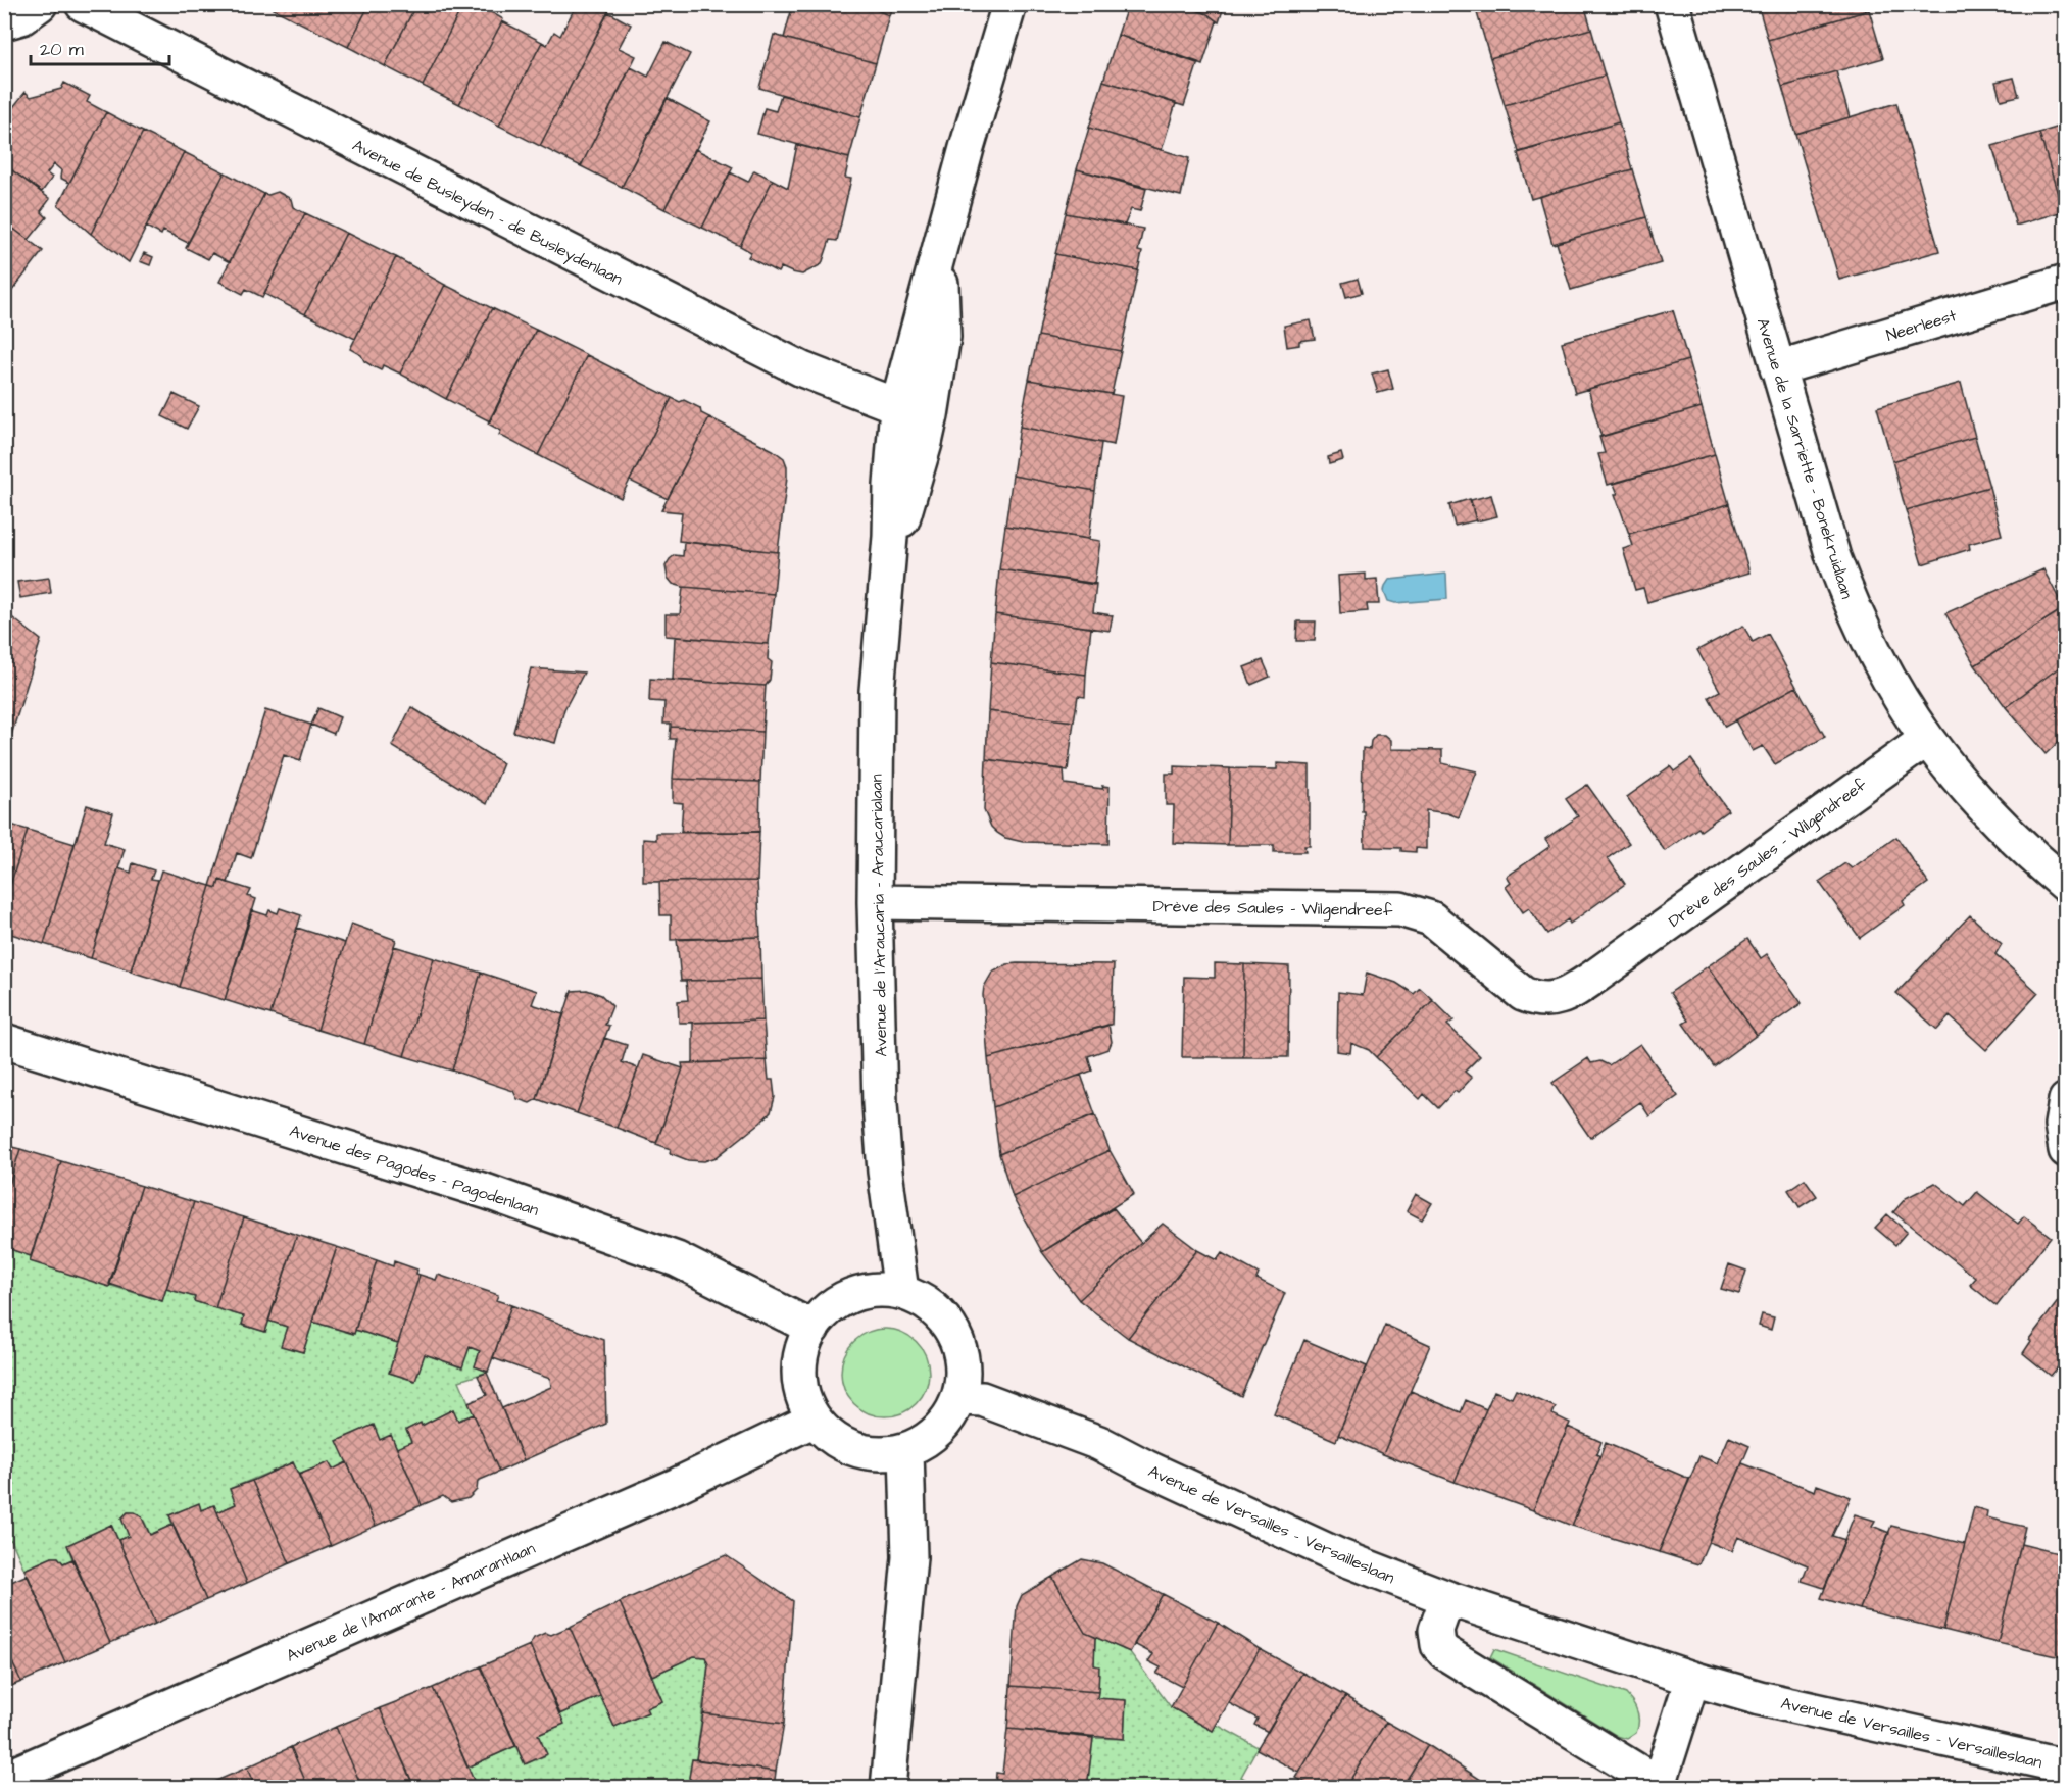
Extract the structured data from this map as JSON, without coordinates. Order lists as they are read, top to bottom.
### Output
{
  "streets": {
    "street": [
      "Avenue de Busleyden - de Busleydenlaan",
      "Neerleest",
      "Avenue de la Sarriette - Bonekruidlaan",
      "Drève des Saules - Wilgendreef",
      "Avenue de l'Araucaria - Araucarialaan",
      "Avenue des Pagodes - Pagodenlaan",
      "Avenue de Versailles - Versailleslaan",
      "Avenue de l'Amarante - Amarantlaan"
    ]
  },
  "crossings": [
    ["Avenue de Busleyden - de Busleydenlaan", "Avenue de l'Araucaria - Araucarialaan"],
    ["Neerleest", "Avenue de la Sarriette - Bonekruidlaan"],
    ["Avenue de la Sarriette - Bonekruidlaan", "Drève des Saules - Wilgendreef"],
    ["Drève des Saules - Wilgendreef", "Avenue de l'Araucaria - Araucarialaan"],
    ["Avenue de l'Araucaria - Araucarialaan", "Avenue des Pagodes - Pagodenlaan"],
    ["Avenue de l'Araucaria - Araucarialaan", "Avenue de Versailles - Versailleslaan"],
    ["Avenue de l'Araucaria - Araucarialaan", "Avenue de l'Amarante - Amarantlaan"],
    ["Avenue des Pagodes - Pagodenlaan", "Avenue de Versailles - Versailleslaan"],
    ["Avenue des Pagodes - Pagodenlaan", "Avenue de l'Amarante - Amarantlaan"],
    ["Avenue de Versailles - Versailleslaan", "Avenue de l'Amarante - Amarantlaan"]
  ],
  "scale_bar": "20 m"
}
